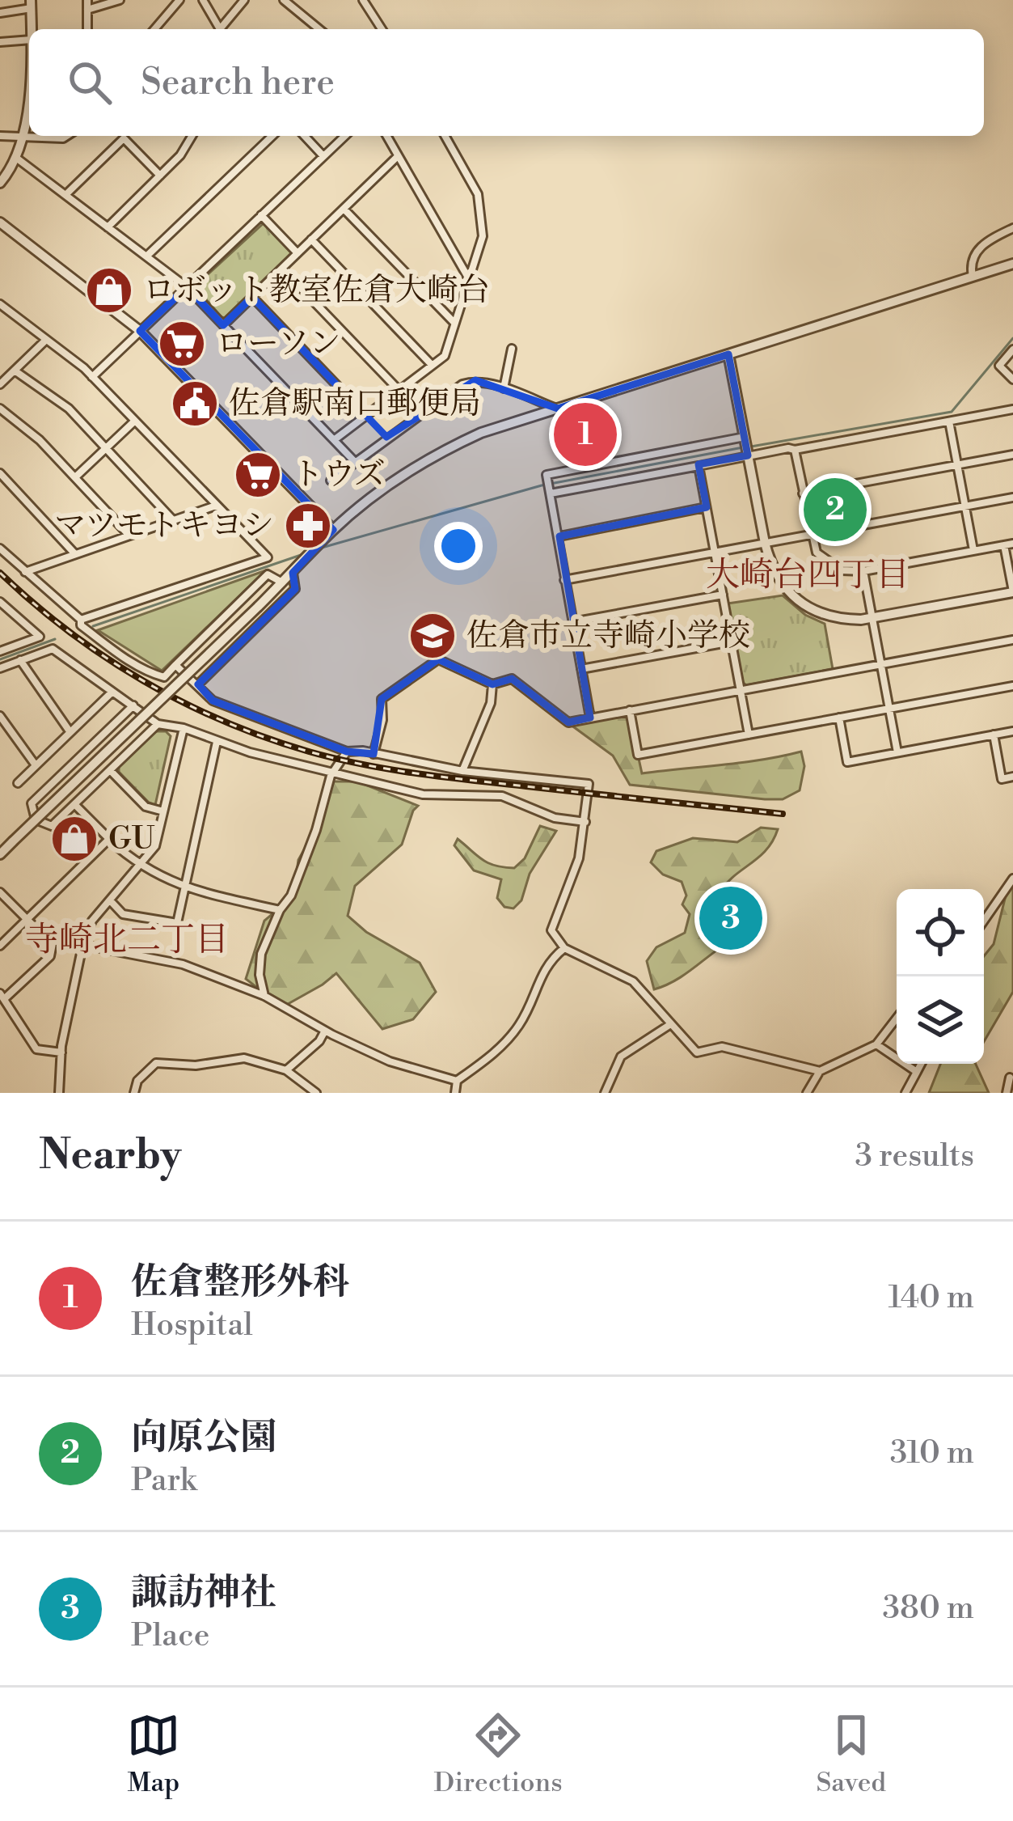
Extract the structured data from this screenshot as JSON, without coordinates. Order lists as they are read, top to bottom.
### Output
{
  "districts": ["大崎台四丁目", "寺崎北二丁目"],
  "places": {
    "shop": ["ロボット教室佐倉大崎台", "GU"],
    "supermarket": ["ローソン", "トウズ"],
    "public building": ["佐倉駅南口郵便局"],
    "pharmacy": ["マツモトキヨシ"],
    "school or university": ["佐倉市立寺崎小学校"]
  },
  "page": {
    "search": "Search here",
    "pins": ["1", "2", "3"],
    "heading": ["Nearby", "3 results"],
    "list": [
      {
        "mark": "1",
        "name": "佐倉整形外科",
        "note": "Hospital",
        "value": "140 m"
      },
      {
        "mark": "2",
        "name": "向原公園",
        "note": "Park",
        "value": "310 m"
      },
      {
        "mark": "3",
        "name": "諏訪神社",
        "note": "Place",
        "value": "380 m"
      }
    ],
    "nav": ["Map", "Directions", "Saved"]
  }
}
